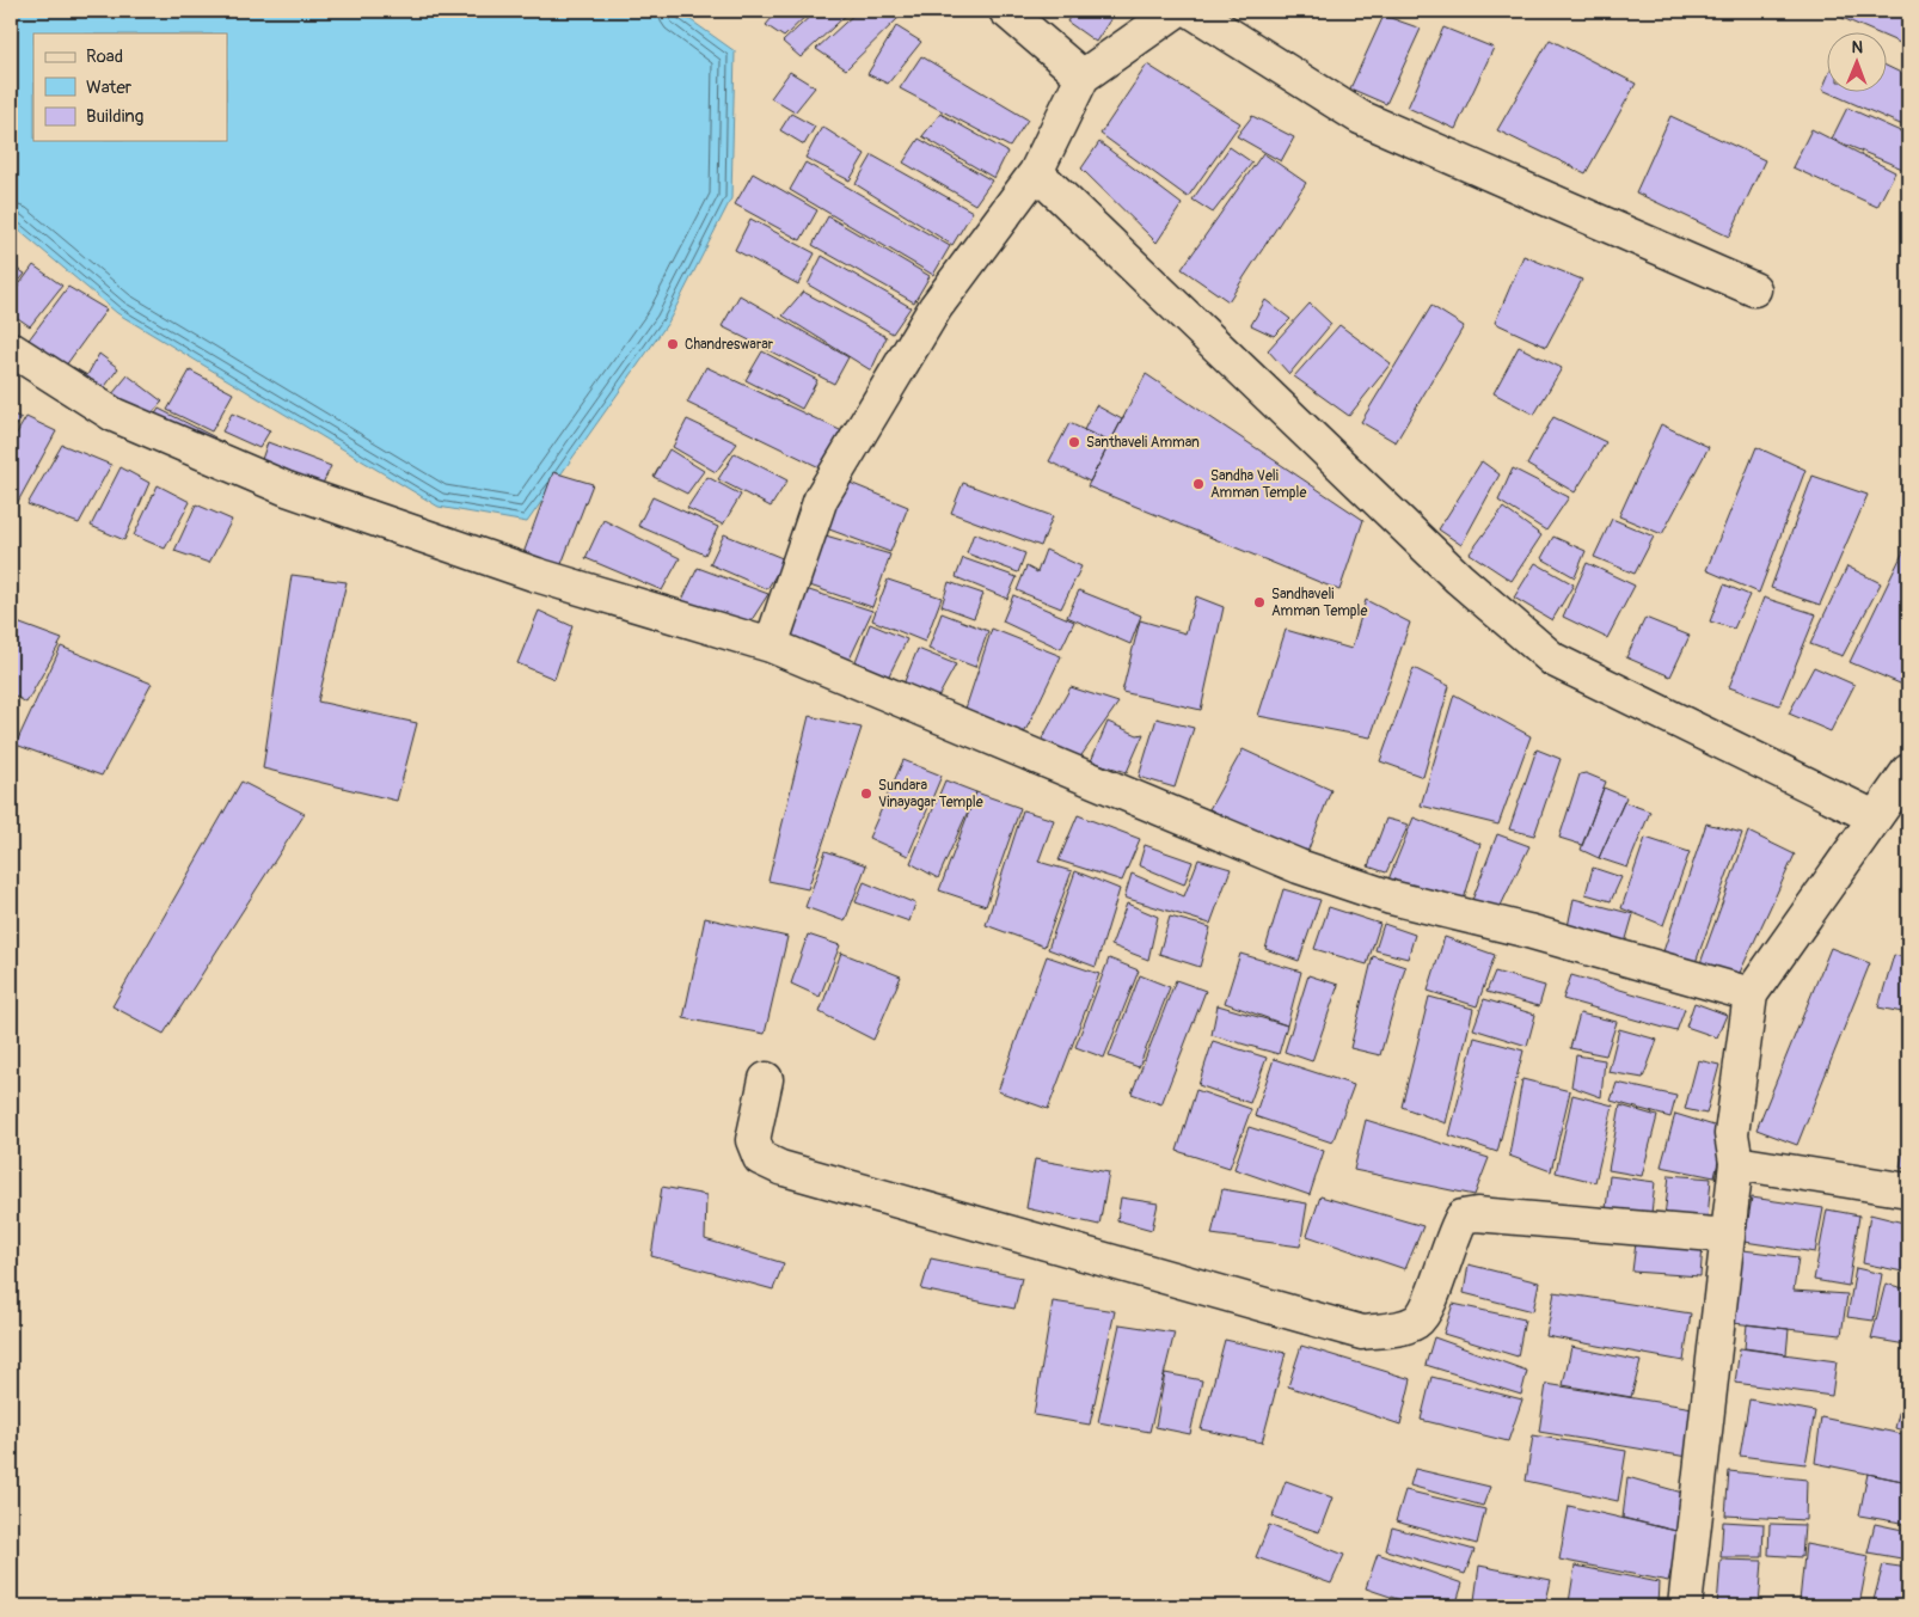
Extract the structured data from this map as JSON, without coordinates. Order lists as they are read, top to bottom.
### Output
{
  "places": [
    "Chandreswarar",
    "Santhaveli Amman",
    "Sandha Veli Amman Temple",
    "Sandhaveli Amman Temple",
    "Sundara Vinayagar Temple"
  ],
  "legend": ["Road", "Water", "Building"],
  "north": "top"
}
